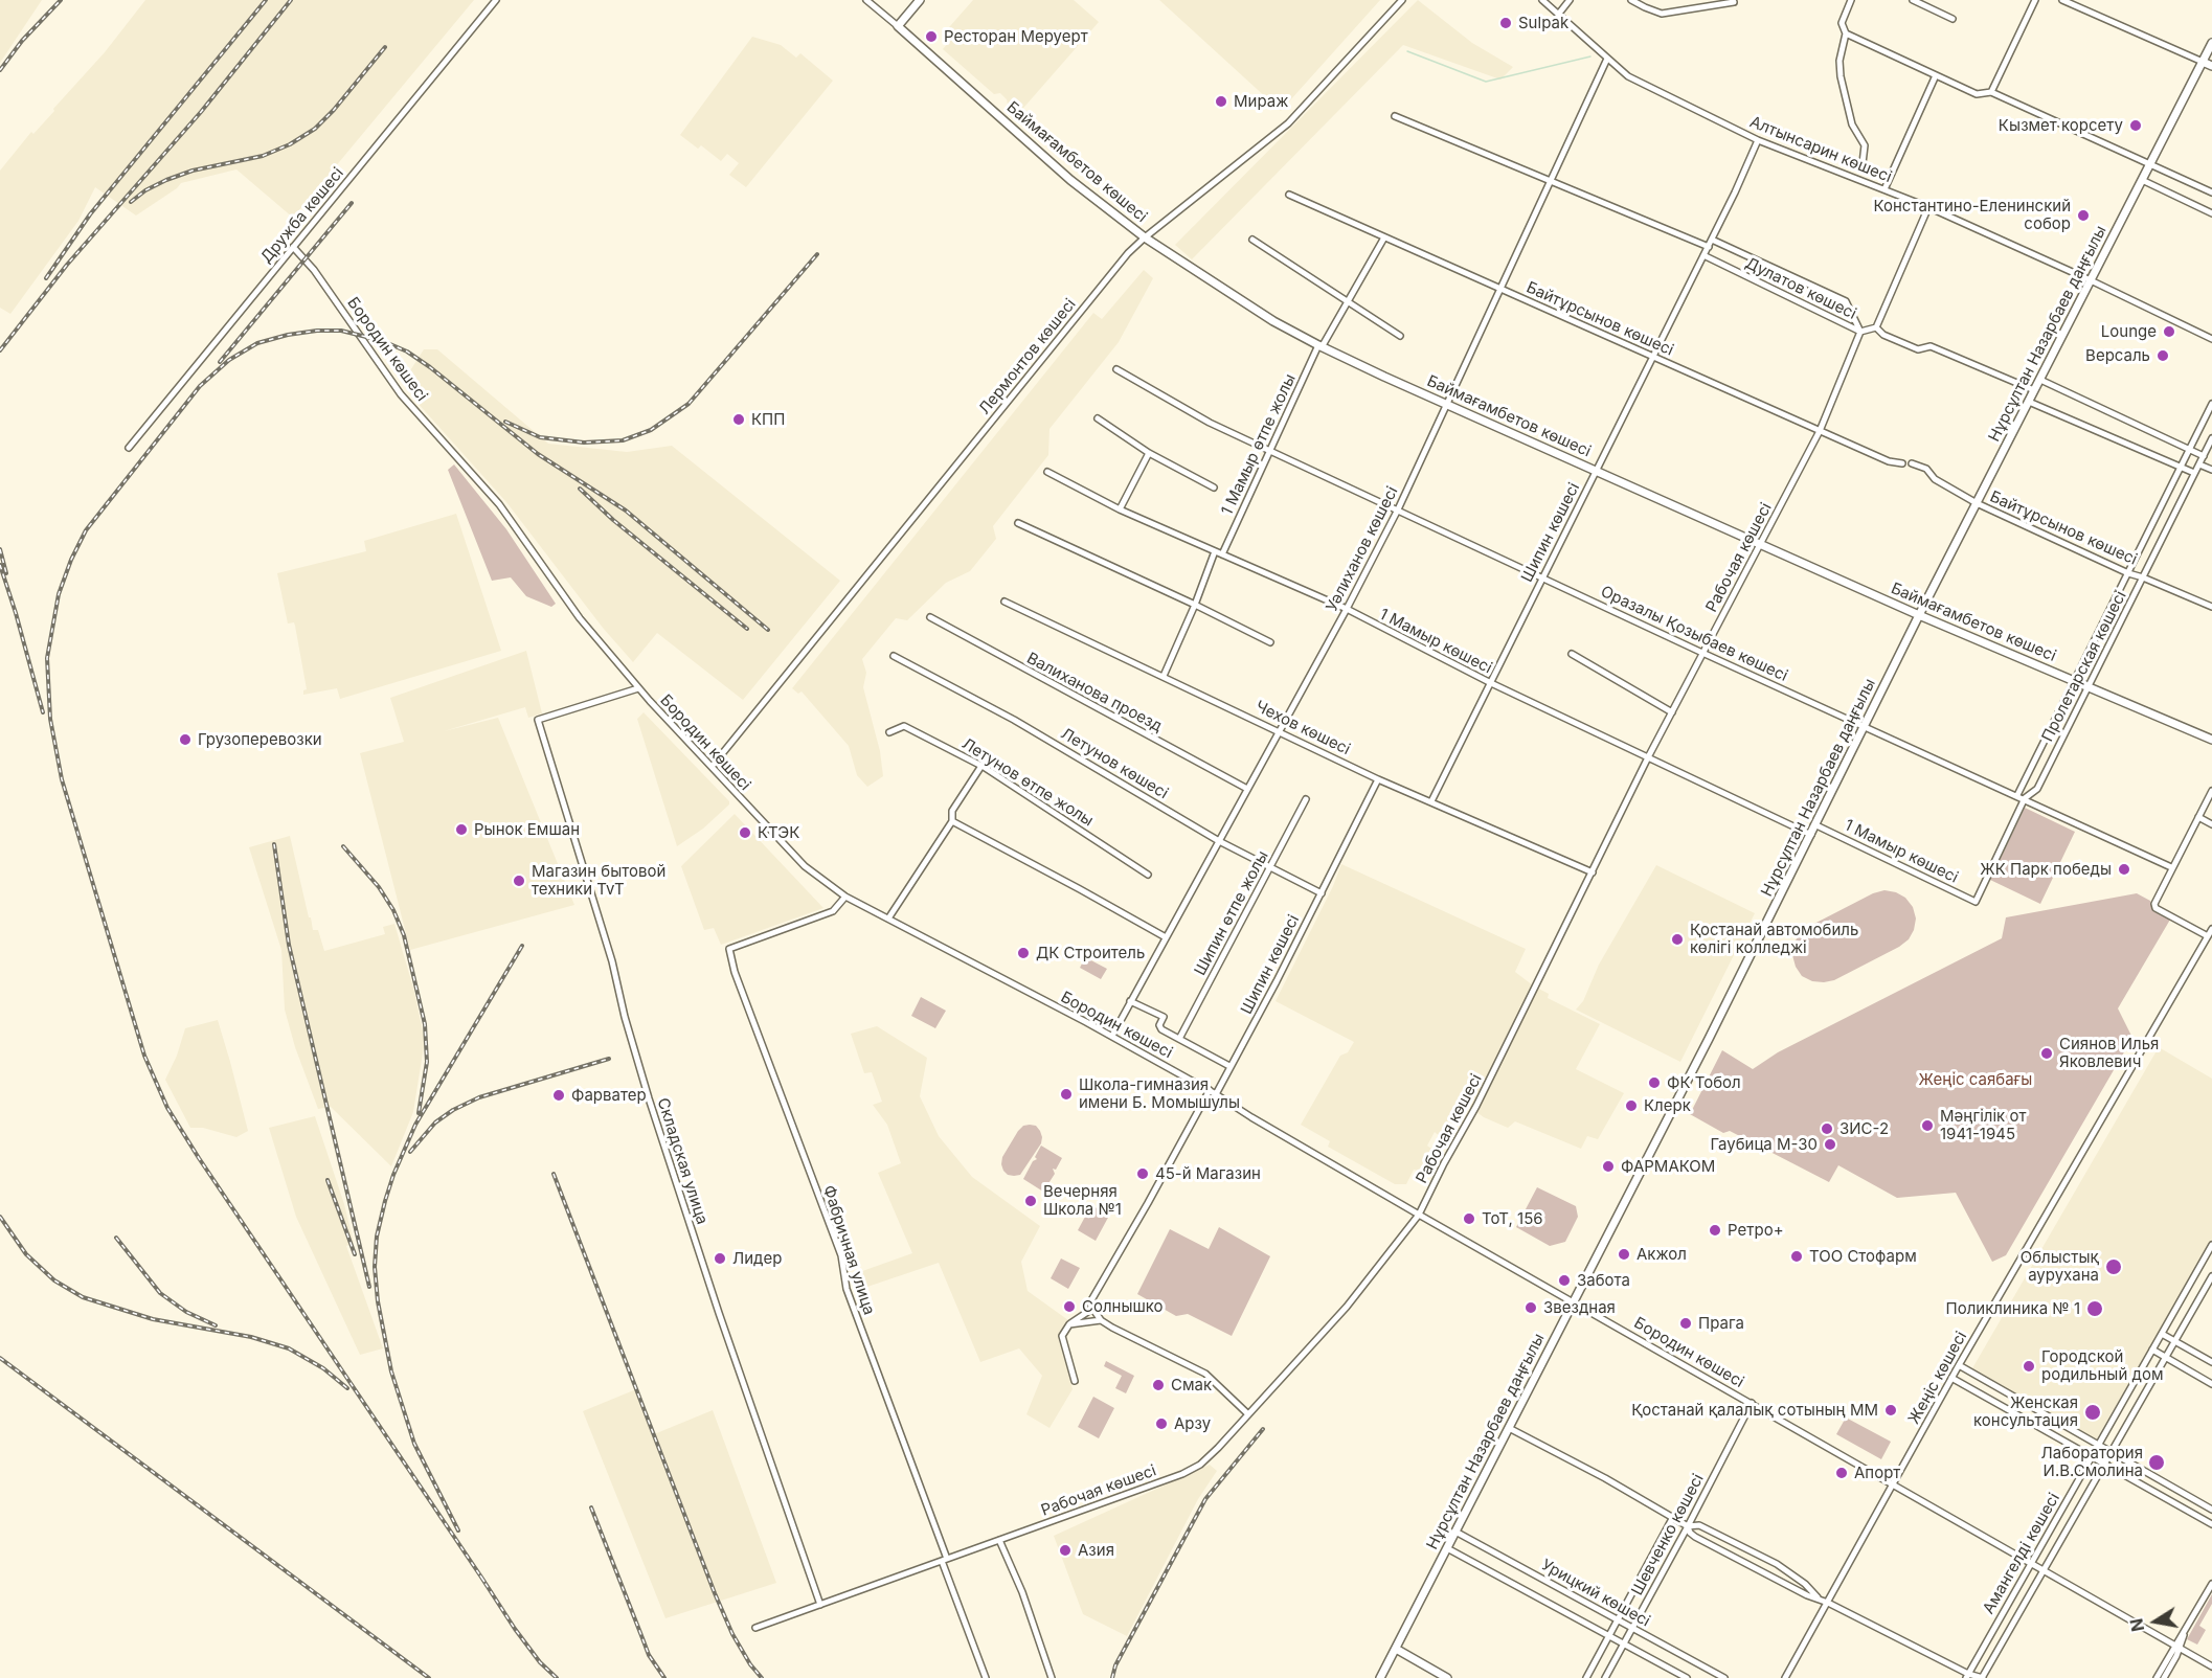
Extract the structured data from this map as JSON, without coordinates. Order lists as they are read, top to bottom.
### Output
{
  "streets": {
    "main road": ["Баймағамбетов көшесі", "Нұрсұлтан Назарбаев даңғылы"],
    "street": [
      "Алтынсарин көшесі",
      "Дружба көшесі",
      "Дулатов көшесі",
      "Байтұрсынов көшесі",
      "Бородин көшесі",
      "Лермонтов көшесі",
      "1 Мамыр өтпе жолы",
      "Шипин көшесі",
      "Уәлиханов көшесі",
      "Рабочая көшесі",
      "Оразалы Қозыбаев көшесі",
      "1 Мамыр көшесі",
      "Пролетарская көшесі",
      "Валиханова проезд",
      "Чехов көшесі",
      "Летунов көшесі",
      "Летунов өтпе жолы",
      "Шипин өтпе жолы",
      "Складская улица",
      "Фабричная улица",
      "Жеңіс көшесі",
      "Шевченко көшесі",
      "Амангелді көшесі",
      "Урицкий көшесі"
    ]
  },
  "crossings": [
    ["Алтынсарин көшесі", "Нұрсұлтан Назарбаев даңғылы"],
    ["Алтынсарин көшесі", "Шипин көшесі"],
    ["Алтынсарин көшесі", "Уәлиханов көшесі"],
    ["Баймағамбетов көшесі", "Нұрсұлтан Назарбаев даңғылы"],
    ["Баймағамбетов көшесі", "Лермонтов көшесі"],
    ["Баймағамбетов көшесі", "1 Мамыр өтпе жолы"],
    ["Баймағамбетов көшесі", "Шипин көшесі"],
    ["Баймағамбетов көшесі", "Уәлиханов көшесі"],
    ["Баймағамбетов көшесі", "Рабочая көшесі"],
    ["Баймағамбетов көшесі", "Пролетарская көшесі"],
    ["Дружба көшесі", "Бородин көшесі"],
    ["Дулатов көшесі", "Шипин көшесі"],
    ["Дулатов көшесі", "Рабочая көшесі"],
    ["Байтұрсынов көшесі", "Нұрсұлтан Назарбаев даңғылы"],
    ["Байтұрсынов көшесі", "1 Мамыр өтпе жолы"],
    ["Байтұрсынов көшесі", "Шипин көшесі"],
    ["Байтұрсынов көшесі", "Уәлиханов көшесі"],
    ["Байтұрсынов көшесі", "Рабочая көшесі"],
    ["Байтұрсынов көшесі", "Пролетарская көшесі"],
    ["Нұрсұлтан Назарбаев даңғылы", "Бородин көшесі"],
    ["Нұрсұлтан Назарбаев даңғылы", "Оразалы Қозыбаев көшесі"],
    ["Нұрсұлтан Назарбаев даңғылы", "1 Мамыр көшесі"],
    ["Нұрсұлтан Назарбаев даңғылы", "Урицкий көшесі"],
    ["Бородин көшесі", "Лермонтов көшесі"],
    ["Бородин көшесі", "Шипин көшесі"],
    ["Бородин көшесі", "Уәлиханов көшесі"],
    ["Бородин көшесі", "Рабочая көшесі"],
    ["Бородин көшесі", "Складская улица"],
    ["Бородин көшесі", "Фабричная улица"],
    ["Бородин көшесі", "Жеңіс көшесі"],
    ["Бородин көшесі", "Шевченко көшесі"],
    ["Бородин көшесі", "Амангелді көшесі"],
    ["1 Мамыр өтпе жолы", "Оразалы Қозыбаев көшесі"],
    ["1 Мамыр өтпе жолы", "1 Мамыр көшесі"],
    ["Шипин көшесі", "Оразалы Қозыбаев көшесі"],
    ["Шипин көшесі", "1 Мамыр көшесі"],
    ["Шипин көшесі", "Чехов көшесі"],
    ["Шипин көшесі", "Летунов көшесі"],
    ["Уәлиханов көшесі", "Оразалы Қозыбаев көшесі"],
    ["Уәлиханов көшесі", "1 Мамыр көшесі"],
    ["Уәлиханов көшесі", "Валиханова проезд"],
    ["Уәлиханов көшесі", "Чехов көшесі"],
    ["Уәлиханов көшесі", "Летунов көшесі"],
    ["Рабочая көшесі", "Оразалы Қозыбаев көшесі"],
    ["Рабочая көшесі", "1 Мамыр көшесі"],
    ["Рабочая көшесі", "Чехов көшесі"],
    ["Рабочая көшесі", "Складская улица"],
    ["Рабочая көшесі", "Фабричная улица"],
    ["Оразалы Қозыбаев көшесі", "Пролетарская көшесі"],
    ["1 Мамыр көшесі", "Пролетарская көшесі"],
    ["Летунов көшесі", "Шипин өтпе жолы"],
    ["Шевченко көшесі", "Урицкий көшесі"]
  ],
  "parks": ["Жеңіс саябағы"],
  "places": [
    "Sulpak",
    "Ресторан Меруерт",
    "Мираж",
    "Кызмет корсету",
    "Константино-Еленинский собор",
    "Lounge",
    "Версаль",
    "КПП",
    "Грузоперевозки",
    "Рынок Емшан",
    "КТЭК",
    "ЖК Парк победы",
    "Магазин бытовой техники TvT",
    "Қостанай автомобиль көлігі колледжі",
    "ДК Строитель",
    "Сиянов Илья Яковлевич",
    "ФК Тобол",
    "Школа-гимназия имени Б. Момышулы",
    "Фарватер",
    "Клерк",
    "Мәңгілік от 1941-1945",
    "ЗИС-2",
    "Гаубица М-30",
    "ФАРМАКОМ",
    "45-й Магазин",
    "Вечерняя Школа №1",
    "ТоТ, 156",
    "Ретро+",
    "Акжол",
    "ТОО Стофарм",
    "Лидер",
    "Облыстық аурухана",
    "Забота",
    "Солнышко",
    "Звездная",
    "Поликлиника № 1",
    "Прага",
    "Городской родильный дом",
    "Смак",
    "Қостанай қалалық сотының ММ",
    "Женская консультация",
    "Арзу",
    "Лаборатория И.В.Смолина",
    "Апорт",
    "Азия"
  ],
  "north": "left"
}
